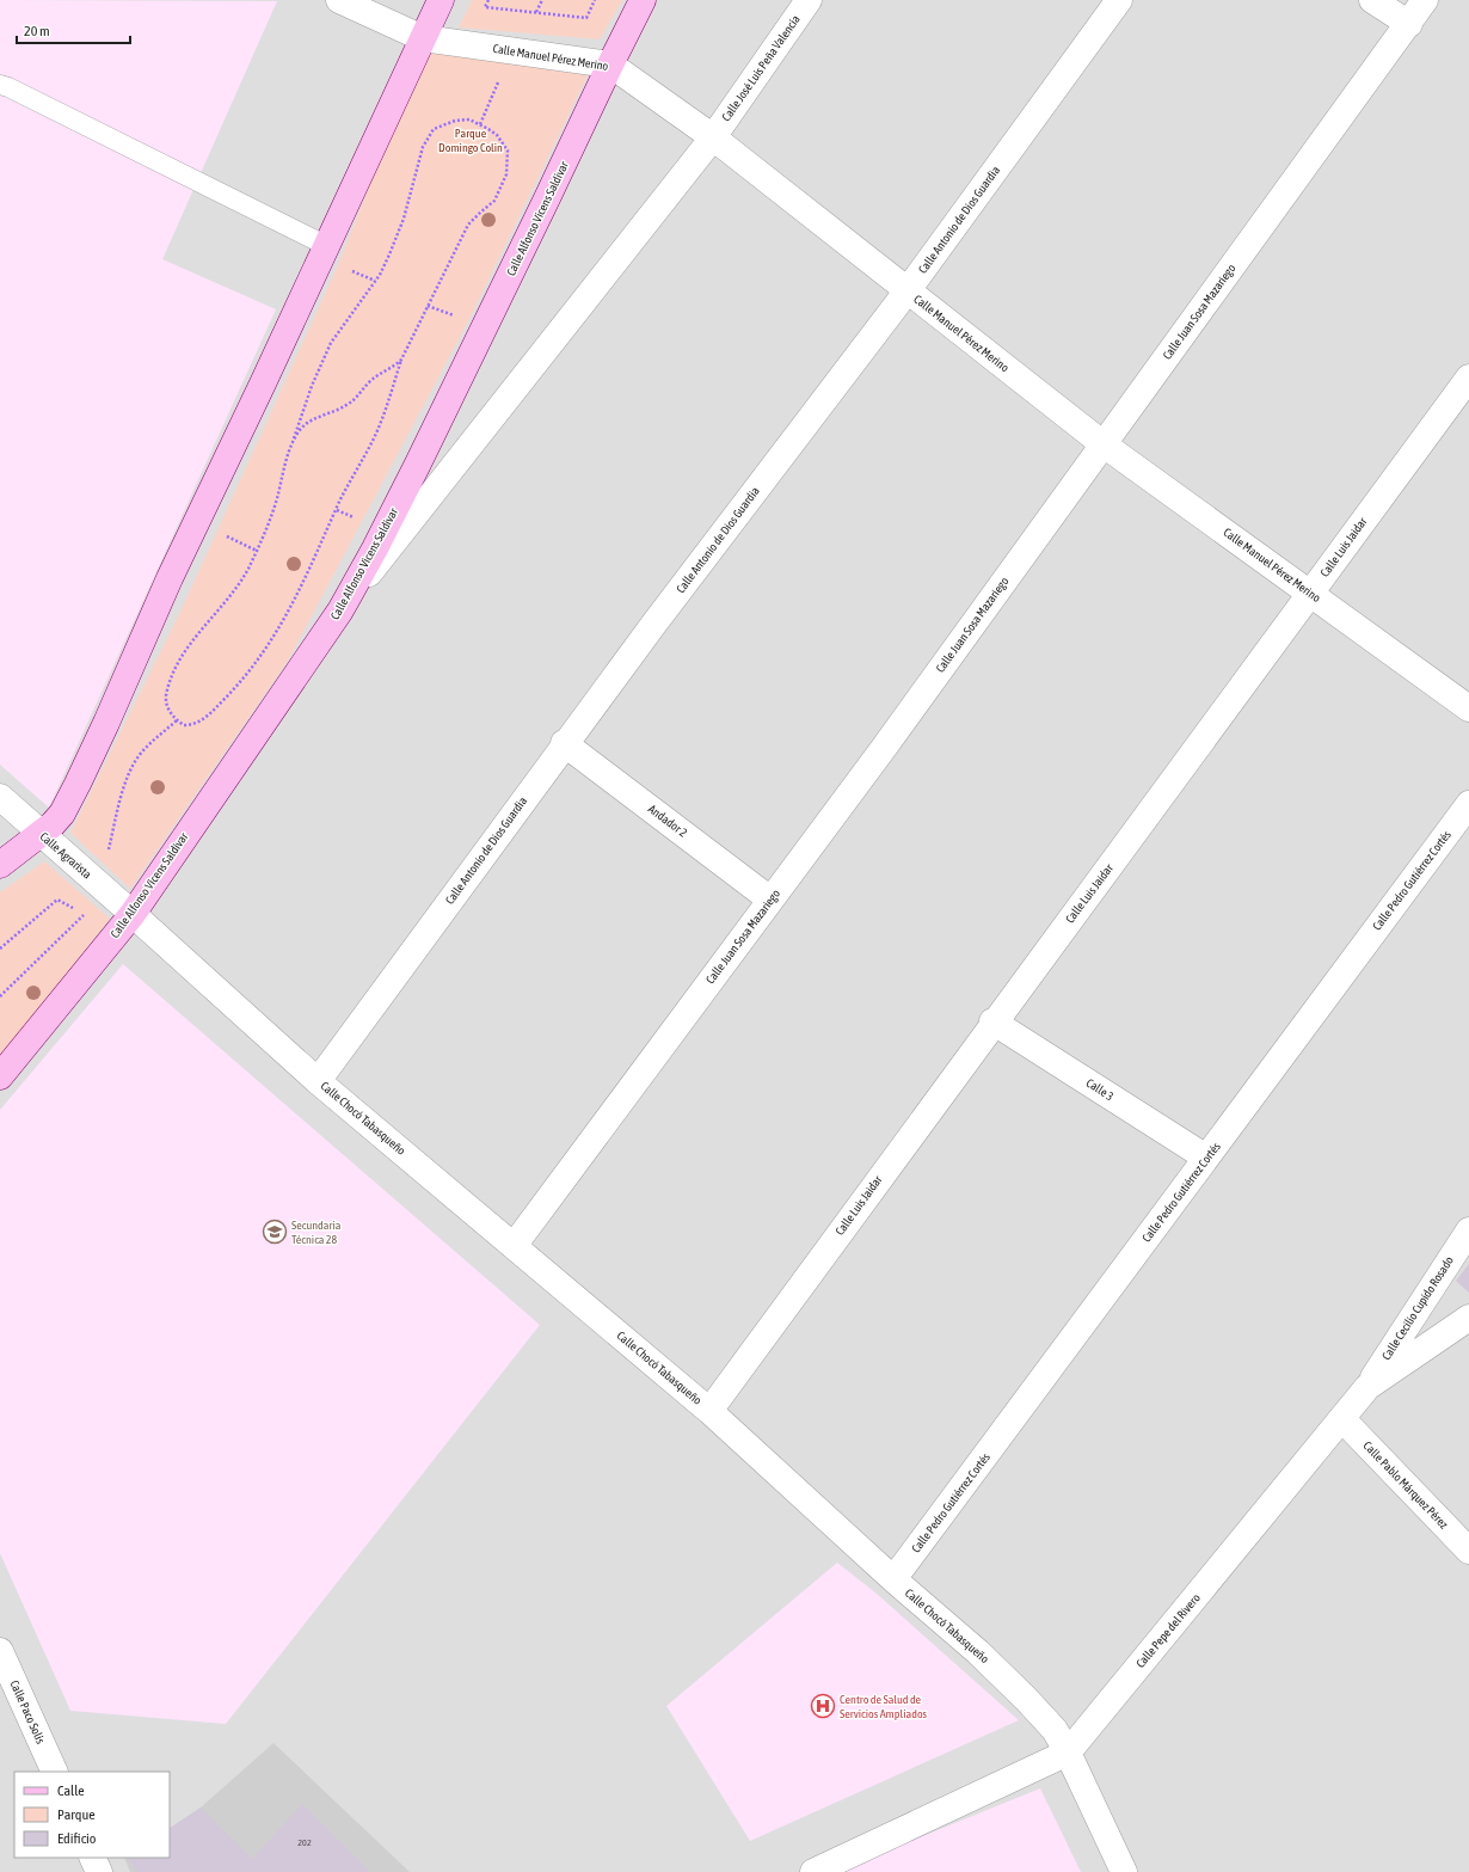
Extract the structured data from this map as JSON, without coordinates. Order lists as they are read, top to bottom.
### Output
{
  "streets": {
    "main road": ["Calle Alfonso Vicens Saldivar"],
    "street": [
      "Calle Manuel Pérez Merino",
      "Calle José Luis Peña Valencia",
      "Calle Antonio de Dios Guardia",
      "Calle Juan Sosa Mazariego",
      "Calle Luis Jaidar",
      "Andador 2",
      "Calle Agrarista",
      "Calle Pedro Gutiérrez Cortés",
      "Calle 3",
      "Calle Chocó Tabasqueño",
      "Calle Cecilio Cupido Rosado",
      "Calle Pablo Márquez Pérez",
      "Calle Pepe del Rivero",
      "Calle Paco Solís"
    ]
  },
  "crossings": [
    ["Calle Manuel Pérez Merino", "Calle José Luis Peña Valencia"],
    ["Calle Manuel Pérez Merino", "Calle Alfonso Vicens Saldivar"],
    ["Calle Manuel Pérez Merino", "Calle Antonio de Dios Guardia"],
    ["Calle Manuel Pérez Merino", "Calle Juan Sosa Mazariego"],
    ["Calle Manuel Pérez Merino", "Calle Luis Jaidar"],
    ["Calle José Luis Peña Valencia", "Calle Alfonso Vicens Saldivar"],
    ["Calle Alfonso Vicens Saldivar", "Calle Agrarista"],
    ["Calle Alfonso Vicens Saldivar", "Calle Chocó Tabasqueño"],
    ["Calle Antonio de Dios Guardia", "Andador 2"],
    ["Calle Antonio de Dios Guardia", "Calle Chocó Tabasqueño"],
    ["Calle Juan Sosa Mazariego", "Andador 2"],
    ["Calle Juan Sosa Mazariego", "Calle Chocó Tabasqueño"],
    ["Calle Luis Jaidar", "Calle 3"],
    ["Calle Luis Jaidar", "Calle Chocó Tabasqueño"],
    ["Calle Agrarista", "Calle Chocó Tabasqueño"],
    ["Calle Pedro Gutiérrez Cortés", "Calle 3"],
    ["Calle Pedro Gutiérrez Cortés", "Calle Chocó Tabasqueño"],
    ["Calle Chocó Tabasqueño", "Calle Pepe del Rivero"],
    ["Calle Cecilio Cupido Rosado", "Calle Pepe del Rivero"],
    ["Calle Pablo Márquez Pérez", "Calle Pepe del Rivero"]
  ],
  "parks": ["Parque Domingo Colin"],
  "places": {
    "school or university": ["Secundaria Técnica 28"],
    "hospital": ["Centro de Salud de Servicios Ampliados"]
  },
  "house_numbers": ["202"],
  "legend": ["Calle", "Parque", "Edificio"],
  "scale_bar": "20 m"
}
